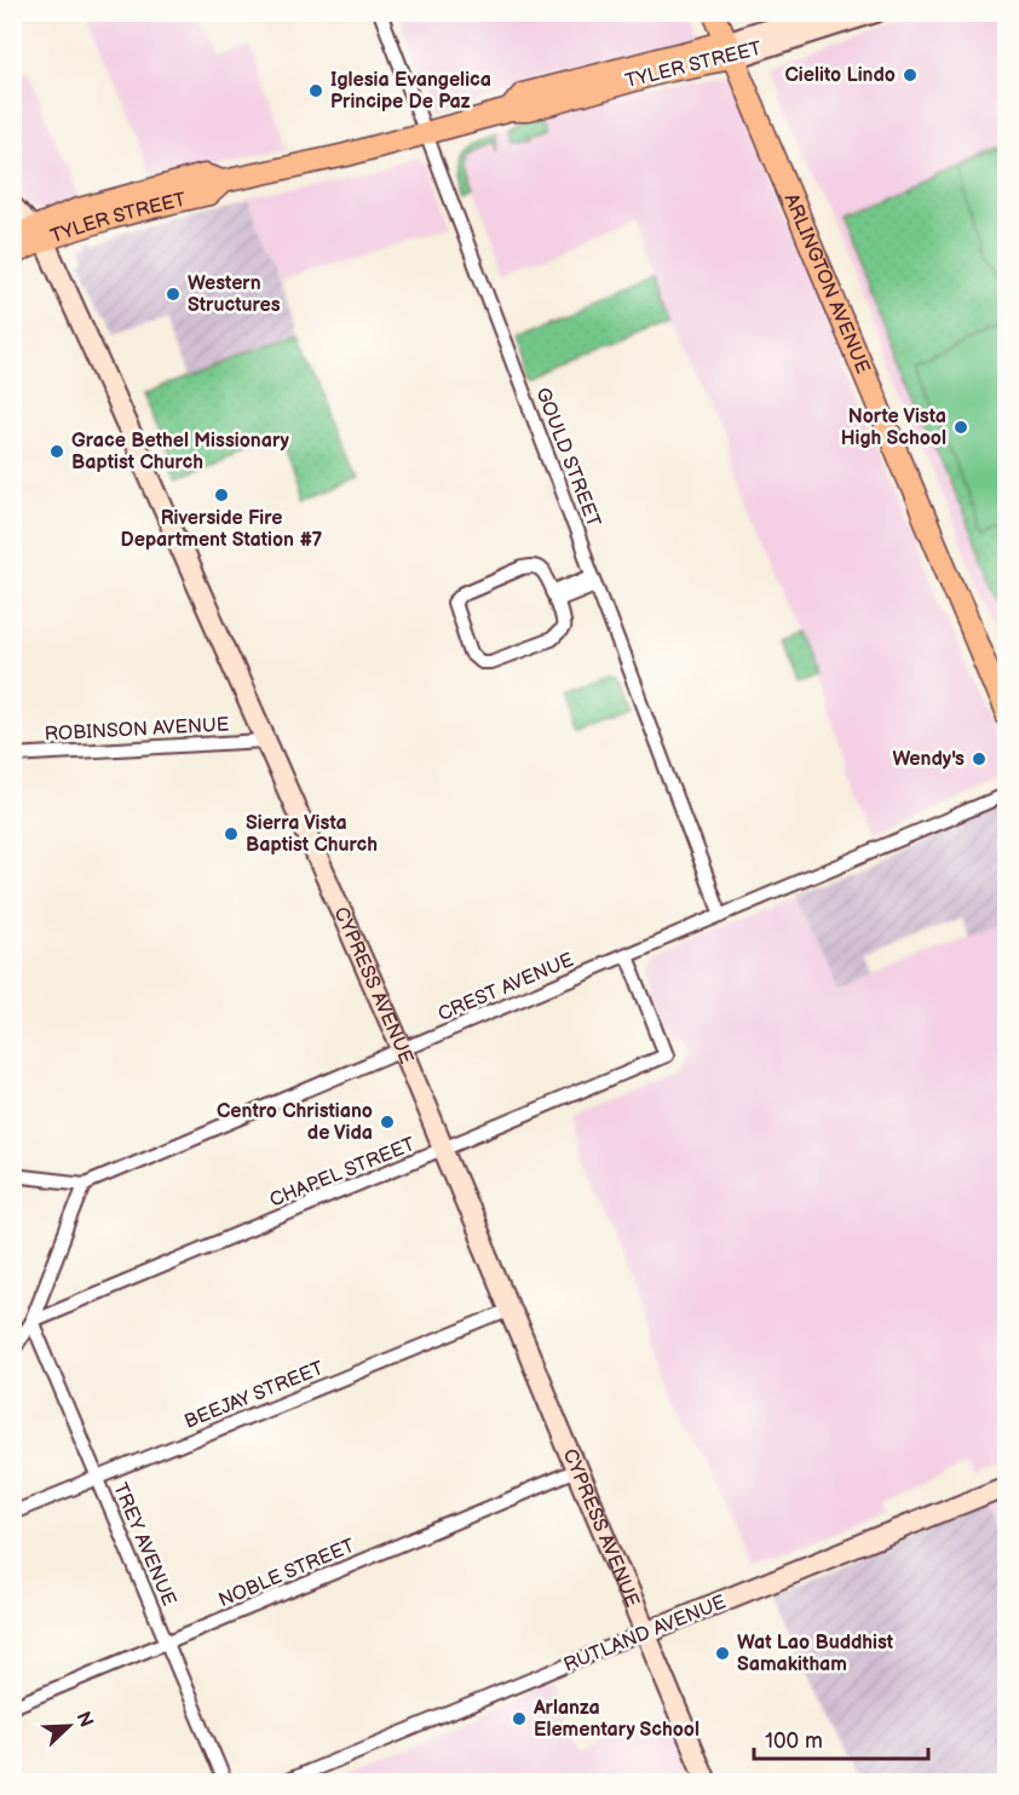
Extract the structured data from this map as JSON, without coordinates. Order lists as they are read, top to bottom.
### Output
{
  "streets": {
    "main road": ["TYLER STREET", "ARLINGTON AVENUE"],
    "street": [
      "GOULD STREET",
      "ROBINSON AVENUE",
      "CYPRESS AVENUE",
      "CREST AVENUE",
      "CHAPEL STREET",
      "BEEJAY STREET",
      "TREY AVENUE",
      "NOBLE STREET",
      "RUTLAND AVENUE"
    ]
  },
  "crossings": [
    ["TYLER STREET", "ARLINGTON AVENUE"],
    ["TYLER STREET", "GOULD STREET"],
    ["TYLER STREET", "CYPRESS AVENUE"],
    ["GOULD STREET", "CREST AVENUE"],
    ["ROBINSON AVENUE", "CYPRESS AVENUE"],
    ["CYPRESS AVENUE", "CREST AVENUE"],
    ["CYPRESS AVENUE", "CHAPEL STREET"],
    ["CYPRESS AVENUE", "BEEJAY STREET"],
    ["CYPRESS AVENUE", "NOBLE STREET"],
    ["CYPRESS AVENUE", "RUTLAND AVENUE"],
    ["CREST AVENUE", "CHAPEL STREET"],
    ["CHAPEL STREET", "TREY AVENUE"],
    ["BEEJAY STREET", "TREY AVENUE"],
    ["TREY AVENUE", "NOBLE STREET"]
  ],
  "places": [
    "Cielito Lindo",
    "Iglesia Evangelica Principe De Paz",
    "Western Structures",
    "Norte Vista High School",
    "Grace Bethel Missionary Baptist Church",
    "Riverside Fire Department Station #7",
    "Wendy's",
    "Sierra Vista Baptist Church",
    "Centro Christiano de Vida",
    "Wat Lao Buddhist Samakitham",
    "Arlanza Elementary School"
  ],
  "scale_bar": "100 m",
  "north": "top right"
}
